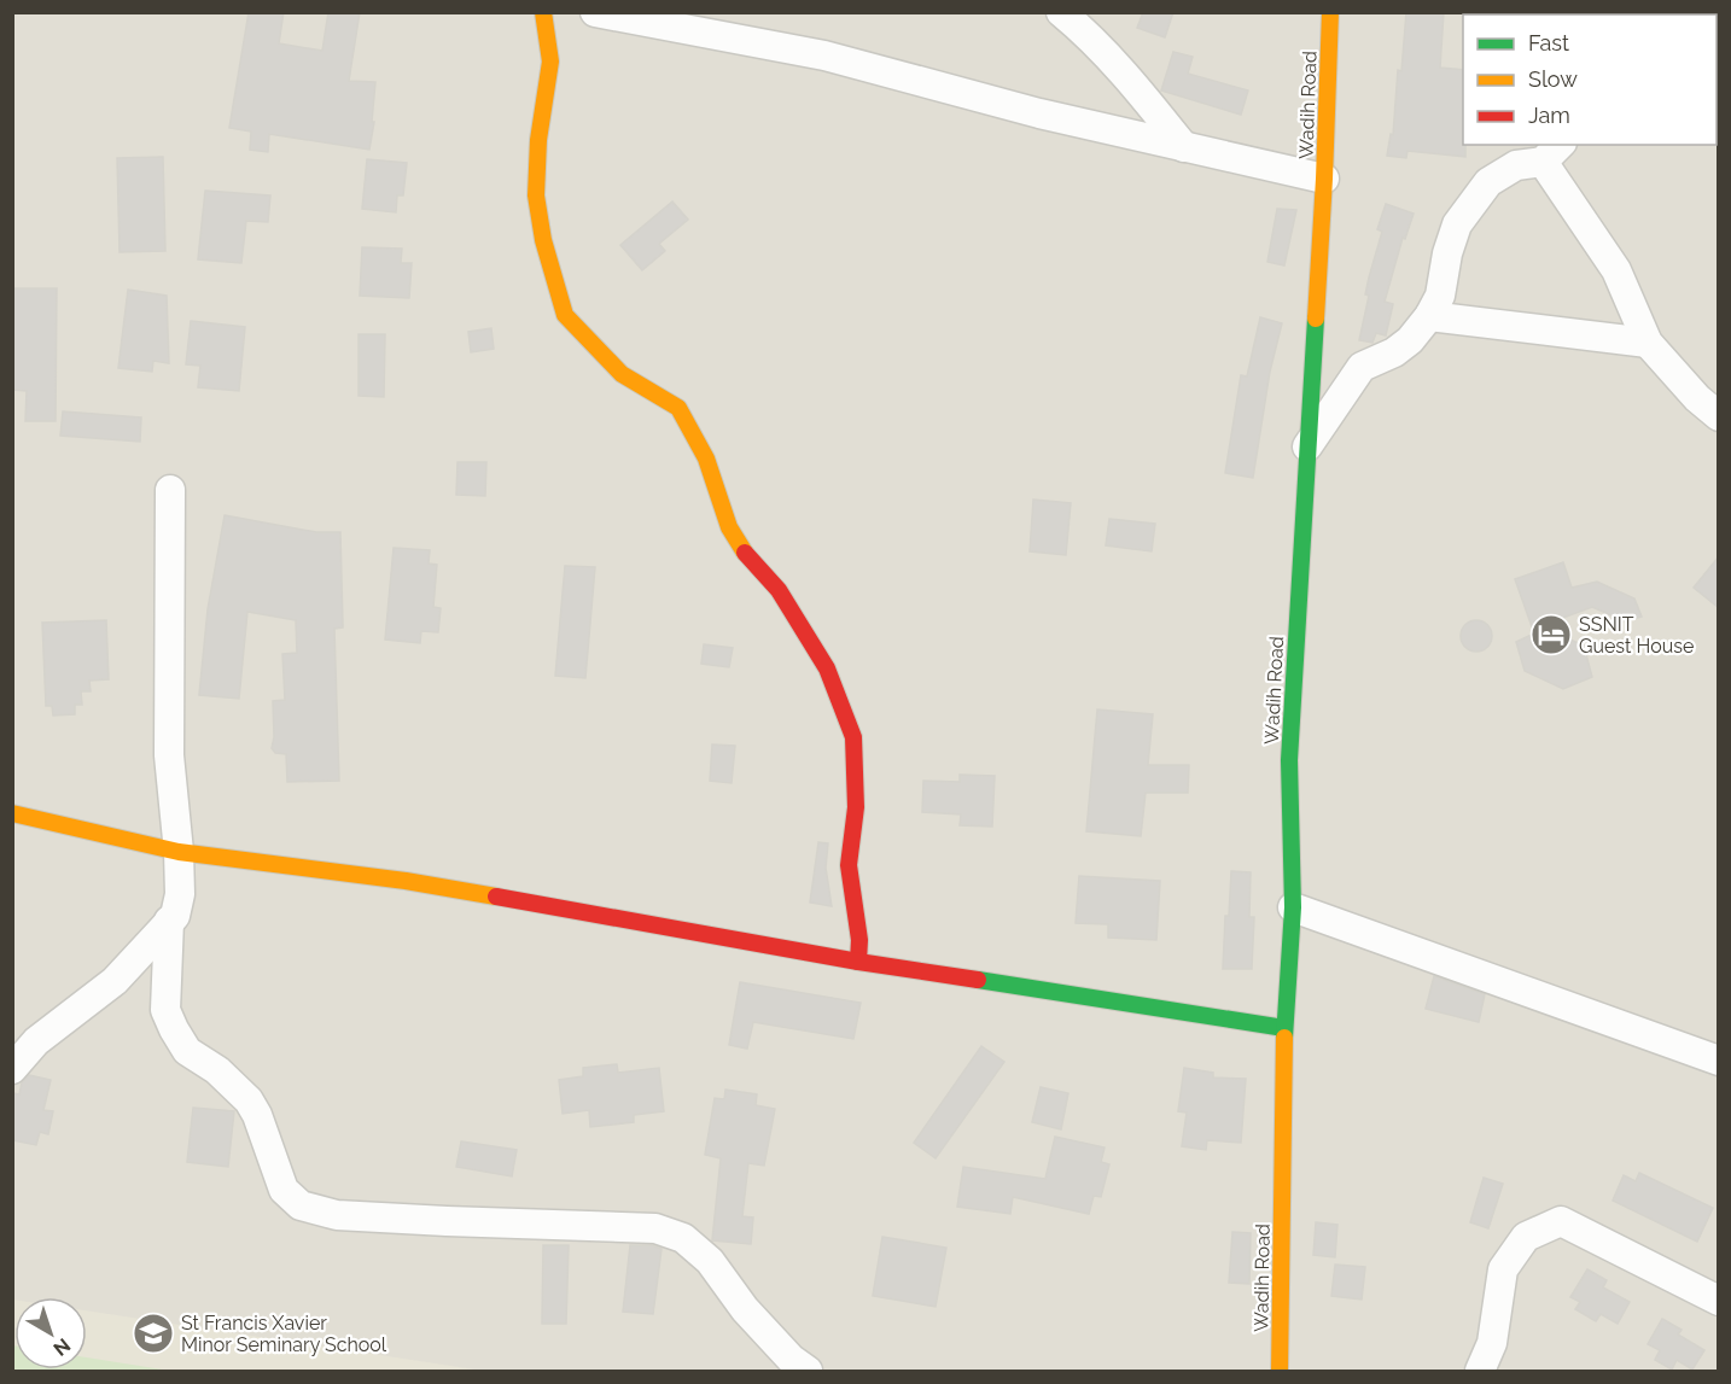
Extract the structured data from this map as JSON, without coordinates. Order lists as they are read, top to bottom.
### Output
{
  "streets": {
    "street": ["Wadih Road"]
  },
  "places": {
    "hotel": ["SSNIT Guest House"],
    "school or university": ["St Francis Xavier Minor Seminary School"]
  },
  "legend": ["Fast", "Slow", "Jam"],
  "north": "bottom right"
}
